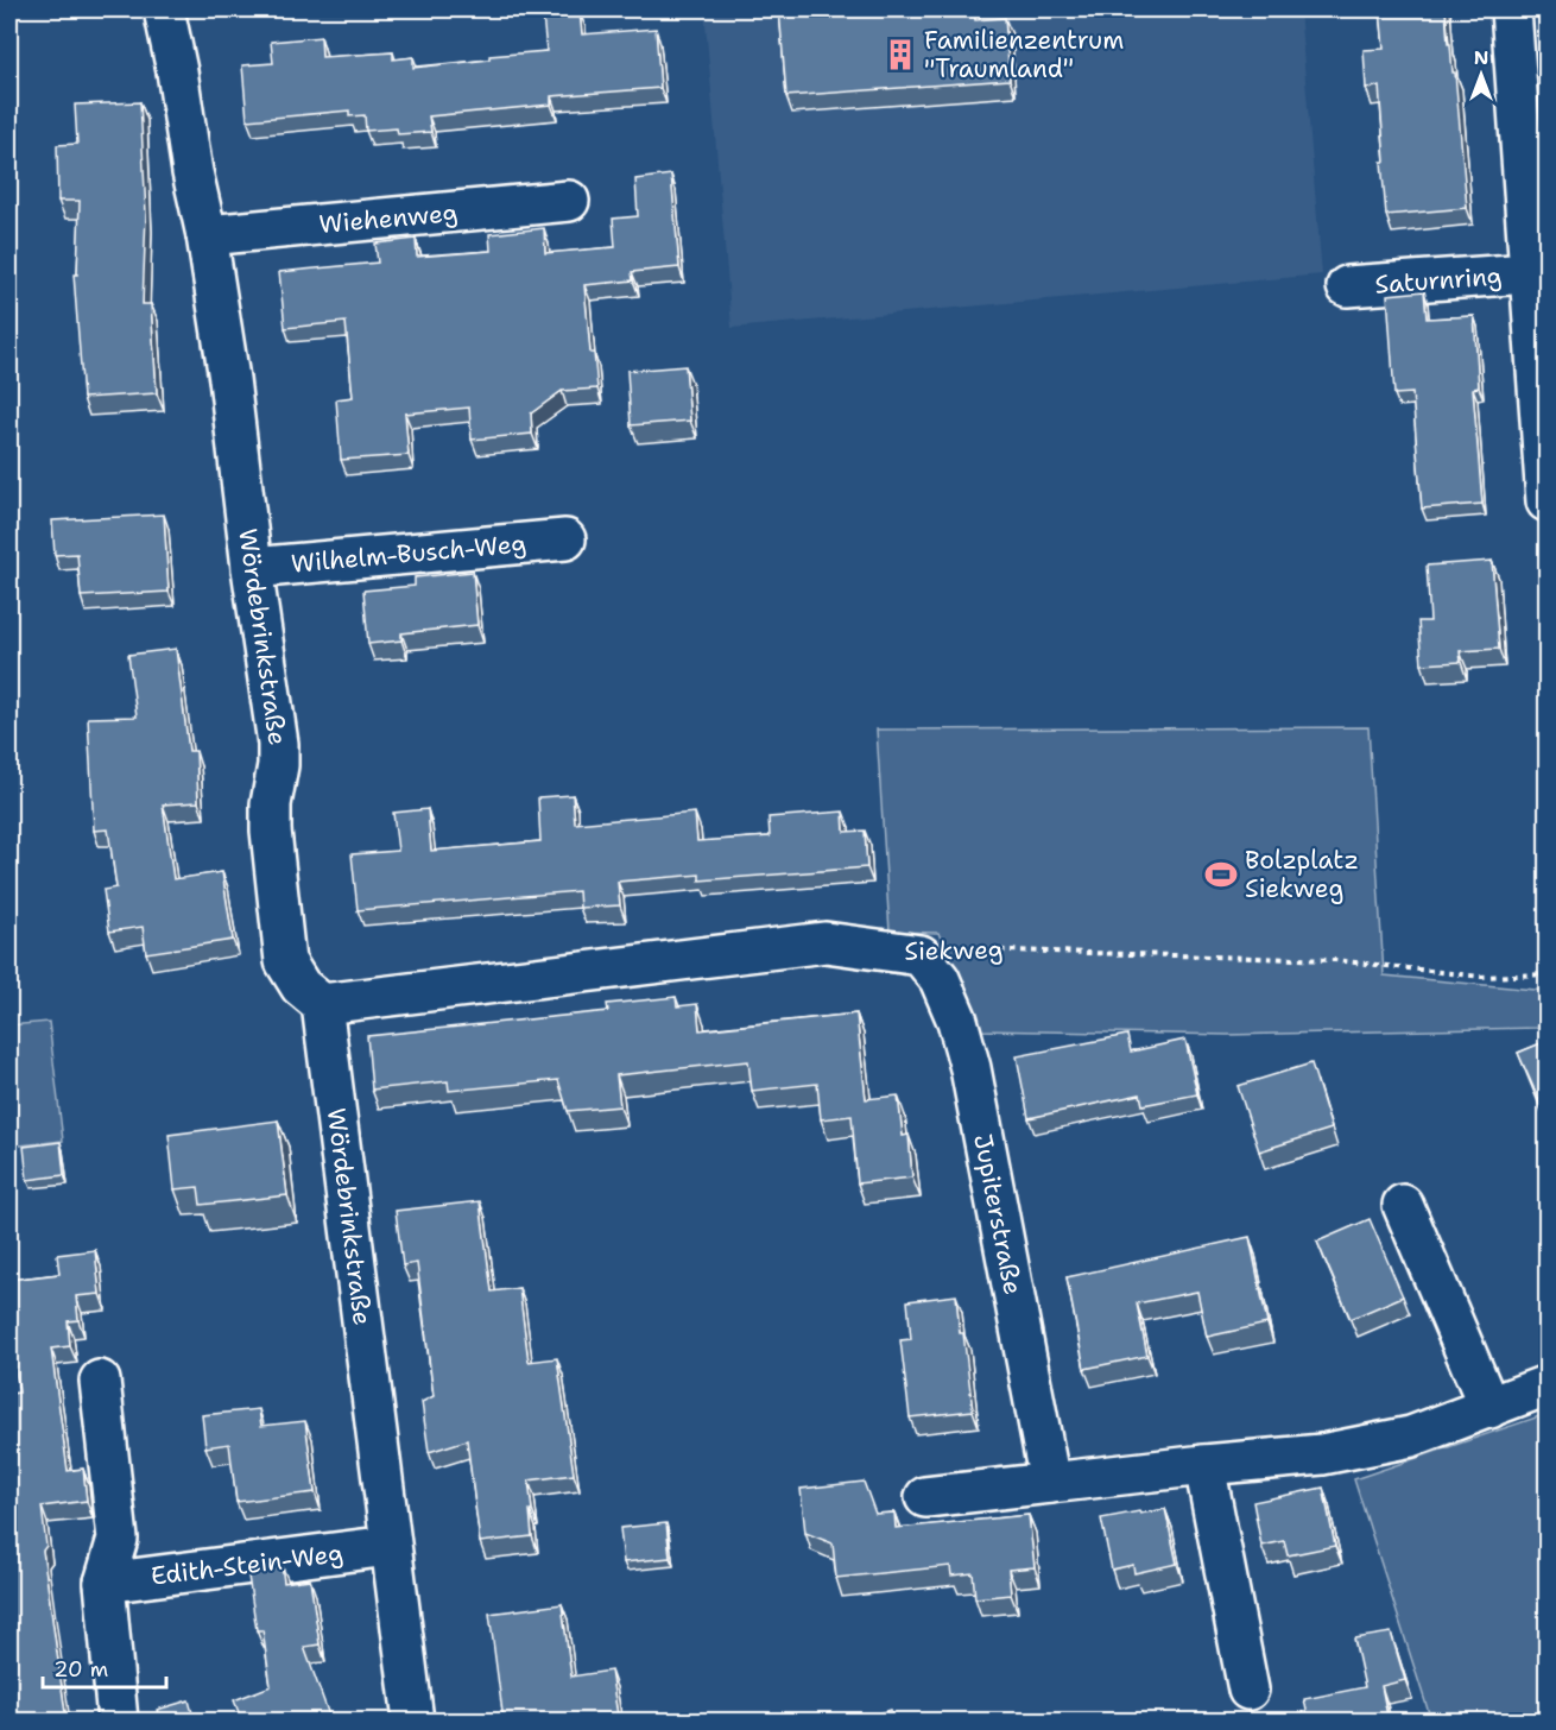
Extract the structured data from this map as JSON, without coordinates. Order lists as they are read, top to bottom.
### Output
{
  "streets": {
    "street": [
      "Wiehenweg",
      "Saturnring",
      "Wilhelm-Busch-Weg",
      "Wördebrinkstraße",
      "Siekweg",
      "Jupiterstraße",
      "Edith-Stein-Weg"
    ]
  },
  "crossings": [
    ["Wiehenweg", "Wördebrinkstraße"],
    ["Wilhelm-Busch-Weg", "Wördebrinkstraße"],
    ["Wördebrinkstraße", "Siekweg"],
    ["Wördebrinkstraße", "Edith-Stein-Weg"],
    ["Siekweg", "Jupiterstraße"]
  ],
  "places": {
    "building": ["Familienzentrum \"Traumland\""],
    "sports": ["Bolzplatz Siekweg"]
  },
  "scale_bar": "20 m",
  "north": "top"
}
